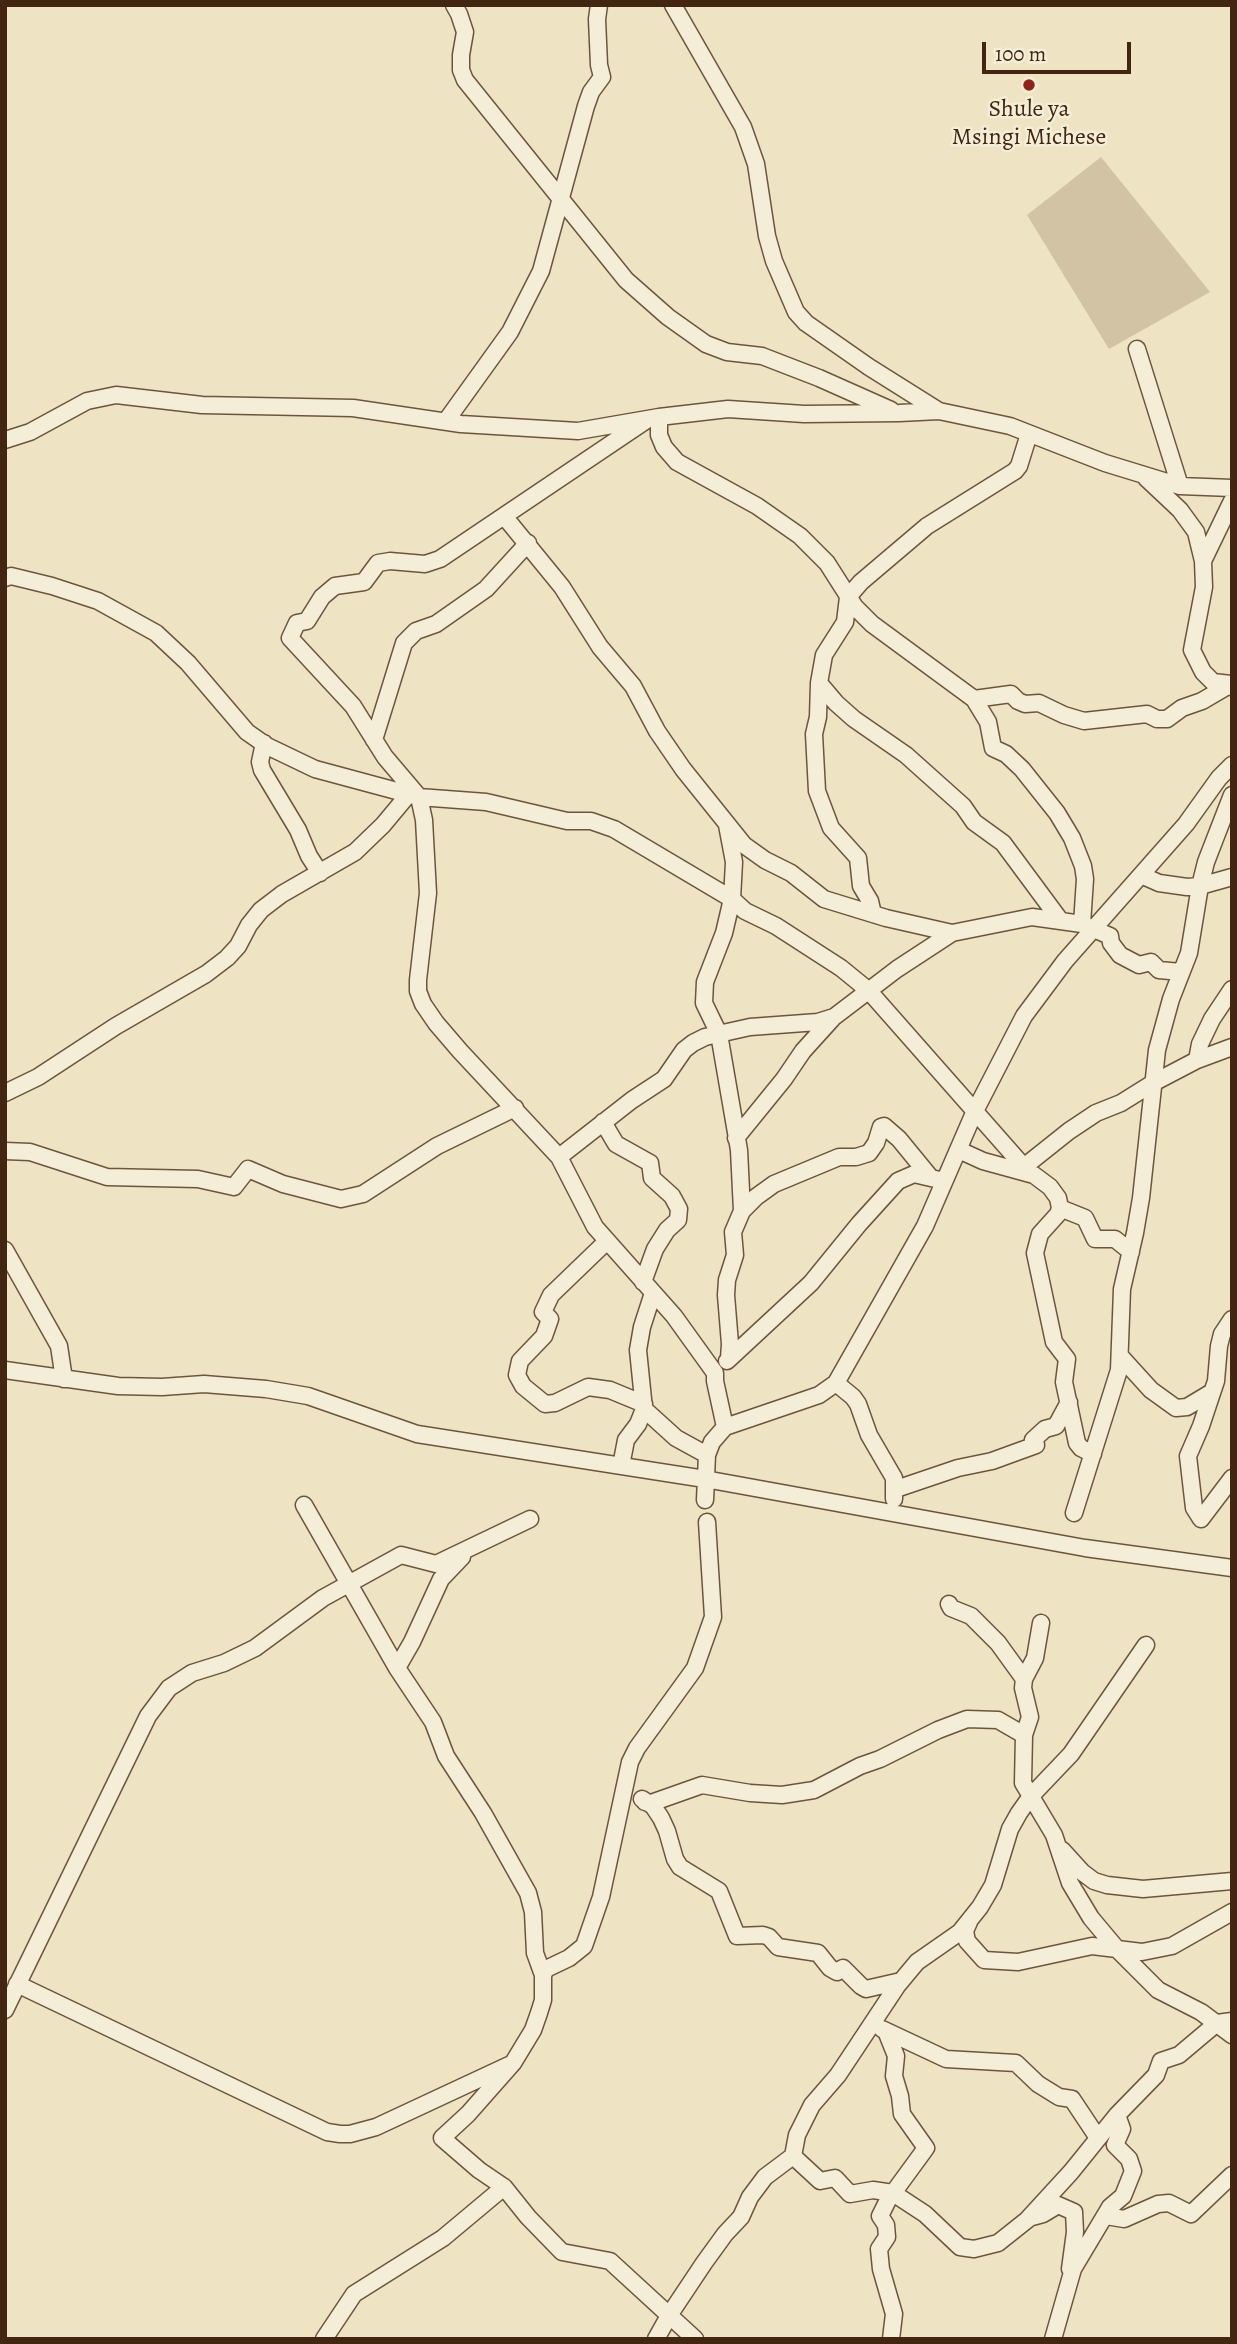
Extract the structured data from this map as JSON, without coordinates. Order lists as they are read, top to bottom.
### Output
{
  "places": ["Shule ya Msingi Michese"],
  "scale_bar": "100 m"
}
